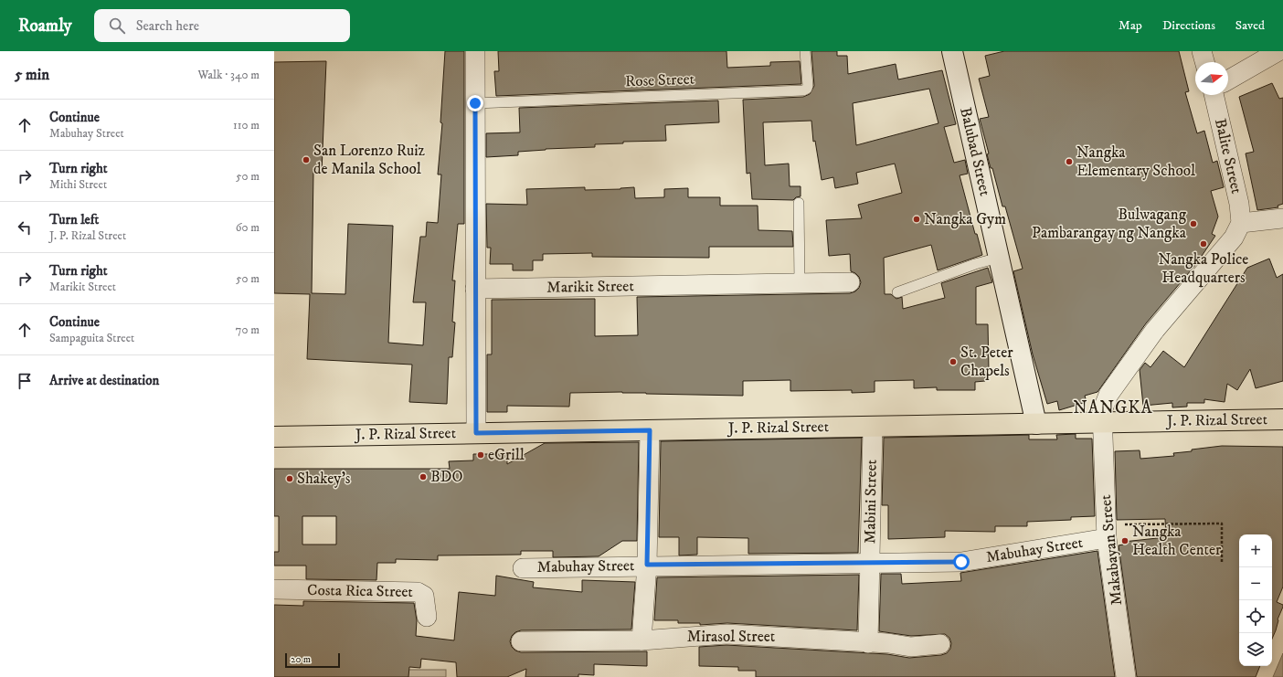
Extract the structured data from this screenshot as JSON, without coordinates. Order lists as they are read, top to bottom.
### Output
{
  "streets": {
    "main road": ["J. P. Rizal Street"],
    "street": [
      "Balubad Street",
      "Balite Street",
      "Marikit Street",
      "Mabini Street",
      "Mabuhay Street",
      "Makabayan Street",
      "Costa Rica Street",
      "Mirasol Street"
    ],
    "lane": ["Rose Street"]
  },
  "crossings": [
    ["Balubad Street", "J. P. Rizal Street"],
    ["Balite Street", "Makabayan Street"],
    ["J. P. Rizal Street", "Mabini Street"],
    ["J. P. Rizal Street", "Makabayan Street"],
    ["Mabini Street", "Mabuhay Street"],
    ["Mabini Street", "Mirasol Street"],
    ["Mabuhay Street", "Makabayan Street"]
  ],
  "districts": ["NANGKA"],
  "places": [
    "San Lorenzo Ruiz de Manila School",
    "Nangka Elementary School",
    "Nangka Gym",
    "Bulwagang Pambarangay ng Nangka",
    "Nangka Police Headquarters",
    "St. Peter Chapels",
    "eGrill",
    "BDO",
    "Shakey's",
    "Nangka Health Center"
  ],
  "scale_bar": "20 m",
  "north": "right",
  "page": {
    "header": "Roamly",
    "search": "Search here",
    "nav": ["Map", "Directions", "Saved"],
    "heading": ["5 min", "Walk · 340 m"],
    "list": [
      ["Continue", "Mabuhay Street", "110 m"],
      ["Turn right", "Mithi Street", "50 m"],
      ["Turn left", "J. P. Rizal Street", "60 m"],
      ["Turn right", "Marikit Street", "50 m"],
      ["Continue", "Sampaguita Street", "70 m"],
      "Arrive at destination"
    ],
    "map_buttons": ["+", "−"],
    "scale": "20 m"
  }
}
